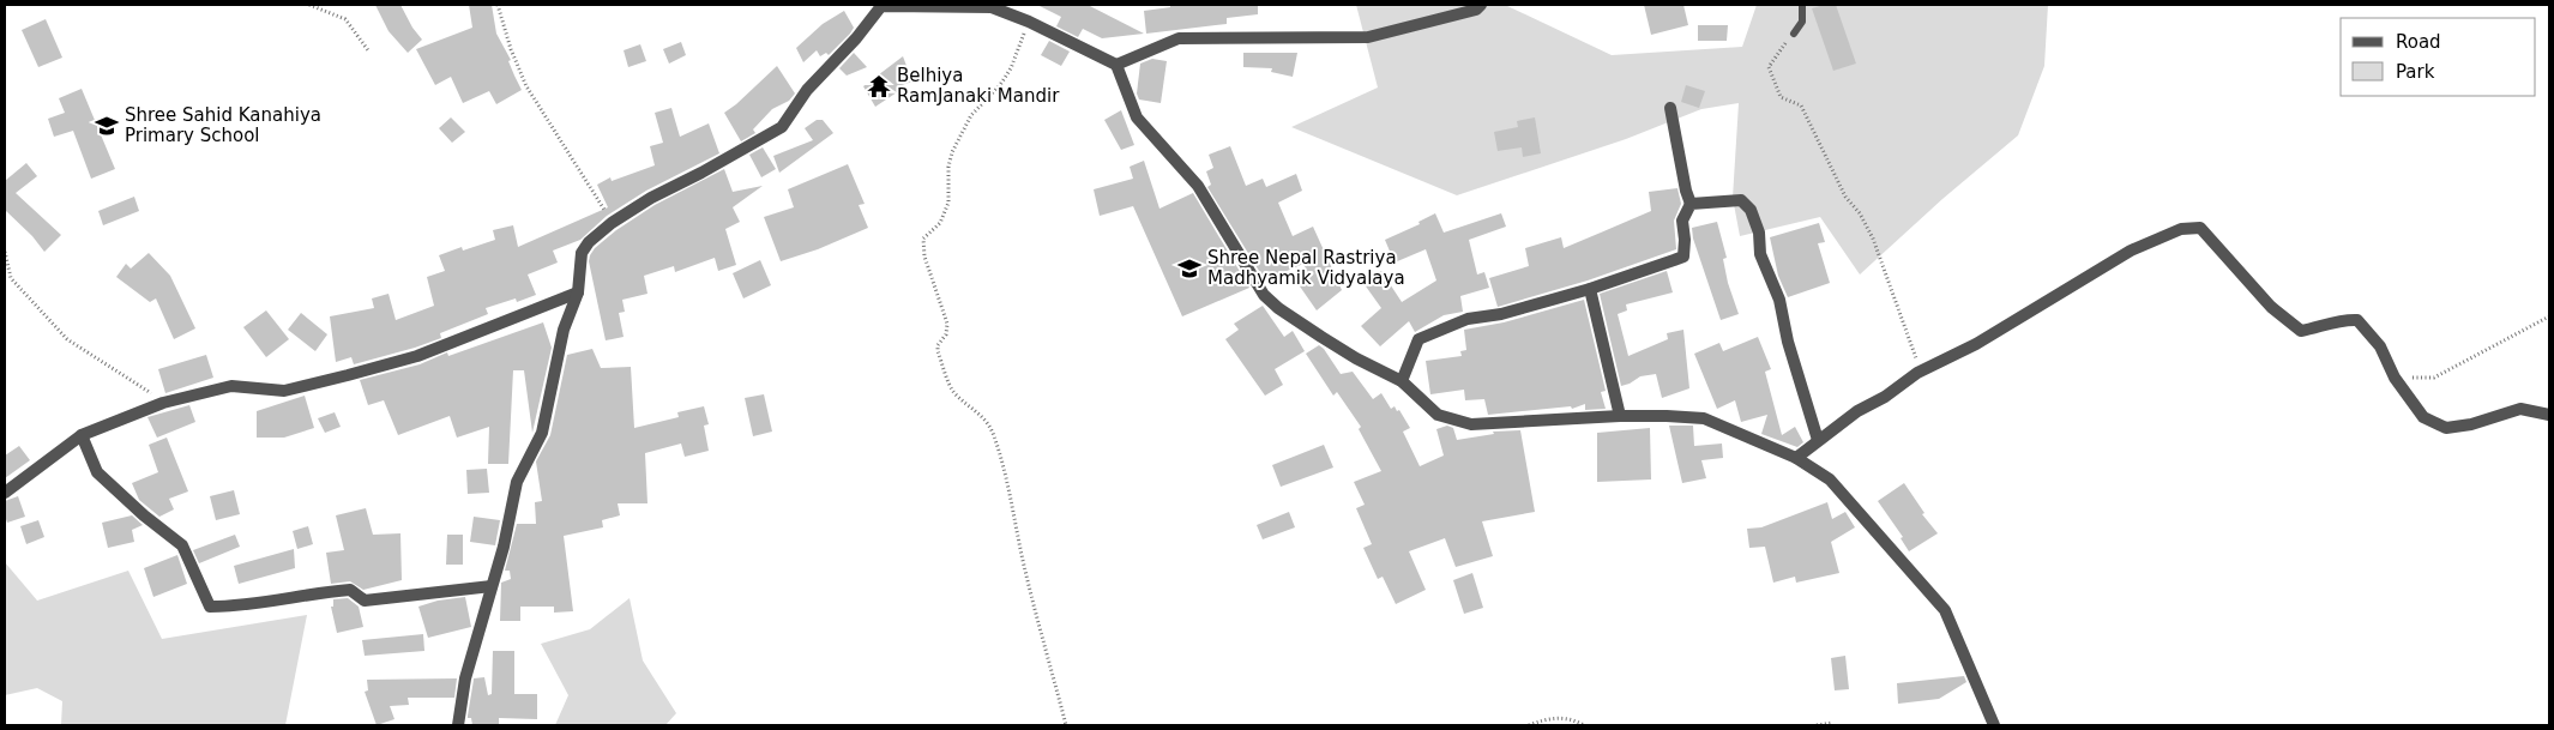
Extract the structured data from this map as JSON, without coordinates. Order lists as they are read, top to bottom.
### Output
{
  "places": {
    "temple": ["Belhiya RamJanaki Mandir"],
    "school or university": ["Shree Sahid Kanahiya Primary School", "Shree Nepal Rastriya Madhyamik Vidyalaya"]
  },
  "legend": ["Road", "Park"]
}
